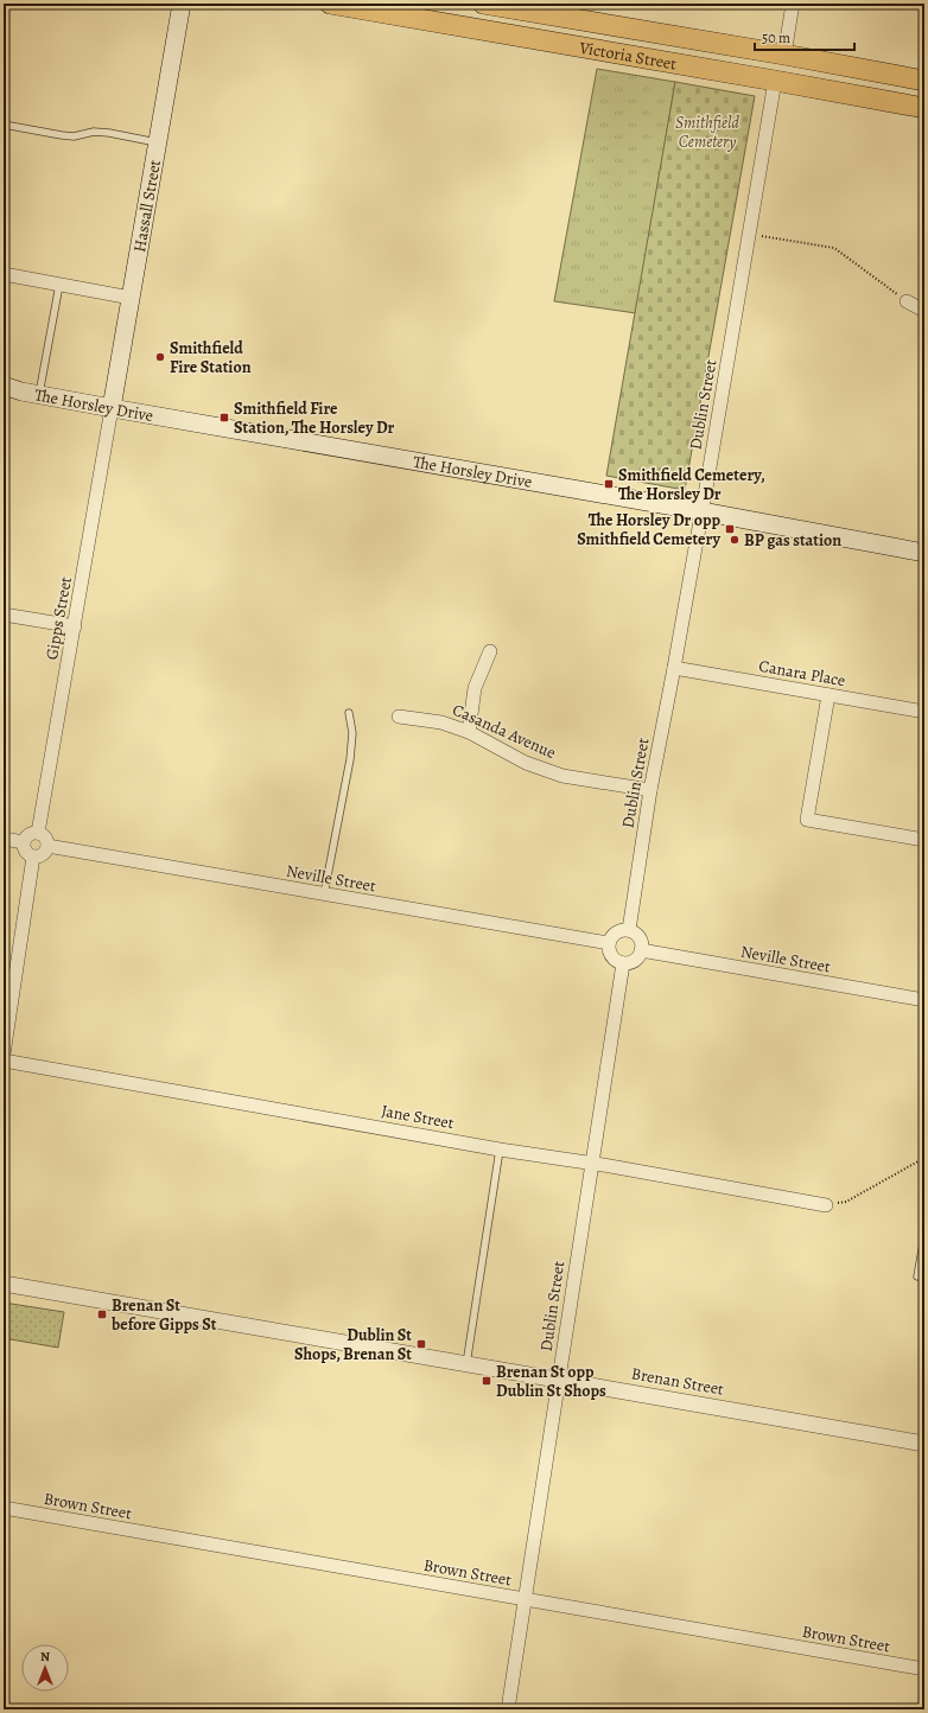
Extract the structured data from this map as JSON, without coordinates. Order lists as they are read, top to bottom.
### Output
{
  "streets": {
    "main road": ["Victoria Street", "Hassall Street", "The Horsley Drive"],
    "street": [
      "Dublin Street",
      "Gipps Street",
      "Canara Place",
      "Casanda Avenue",
      "Neville Street",
      "Jane Street",
      "Brenan Street",
      "Brown Street"
    ]
  },
  "crossings": [
    ["Victoria Street", "Dublin Street"],
    ["Hassall Street", "The Horsley Drive"],
    ["Hassall Street", "Gipps Street"],
    ["The Horsley Drive", "Dublin Street"],
    ["The Horsley Drive", "Gipps Street"],
    ["Dublin Street", "Canara Place"],
    ["Dublin Street", "Casanda Avenue"],
    ["Dublin Street", "Neville Street"],
    ["Dublin Street", "Jane Street"],
    ["Dublin Street", "Brenan Street"],
    ["Dublin Street", "Brown Street"],
    ["Gipps Street", "Neville Street"]
  ],
  "parks": ["Smithfield Cemetery"],
  "places": {
    "other": ["Smithfield Fire Station", "BP gas station"],
    "transit": [
      "Smithfield Fire Station, The Horsley Dr",
      "Smithfield Cemetery, The Horsley Dr",
      "The Horsley Dr opp Smithfield Cemetery",
      "Brenan St before Gipps St",
      "Dublin St Shops, Brenan St",
      "Brenan St opp Dublin St Shops"
    ]
  },
  "scale_bar": "50 m",
  "north": "top"
}
